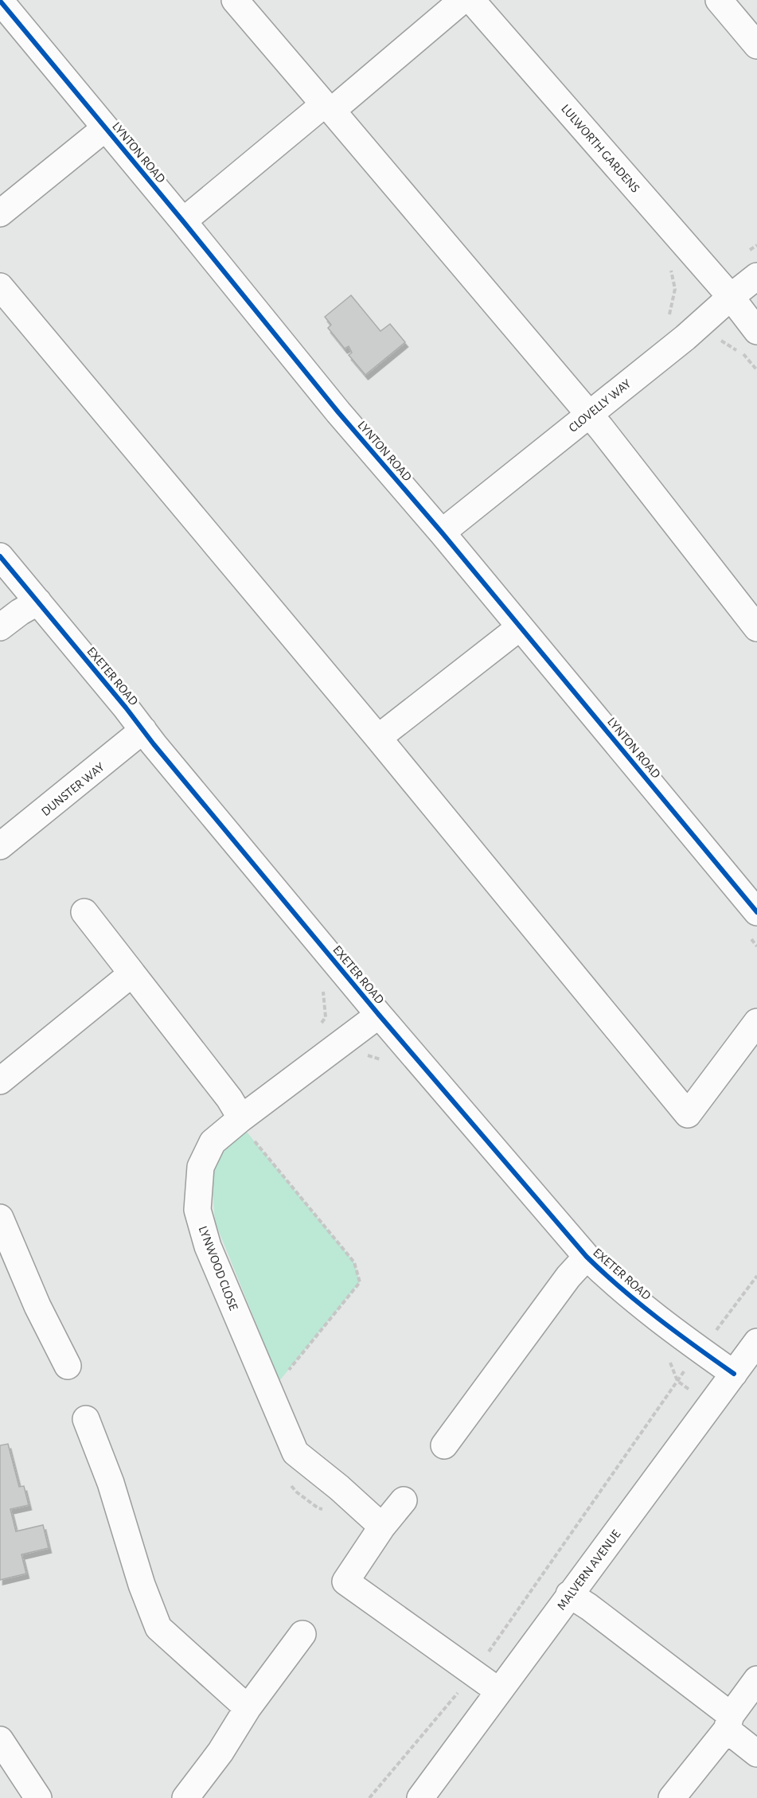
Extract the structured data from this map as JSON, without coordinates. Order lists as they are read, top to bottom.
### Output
{
  "streets": {
    "street": [
      "LULWORTH GARDENS",
      "LYNTON ROAD",
      "CLOVELLY WAY",
      "EXETER ROAD",
      "DUNSTER WAY",
      "LYNWOOD CLOSE",
      "MALVERN AVENUE"
    ]
  },
  "crossings": [
    ["LULWORTH GARDENS", "CLOVELLY WAY"],
    ["LYNTON ROAD", "CLOVELLY WAY"],
    ["EXETER ROAD", "DUNSTER WAY"],
    ["EXETER ROAD", "LYNWOOD CLOSE"],
    ["EXETER ROAD", "MALVERN AVENUE"]
  ]
}
